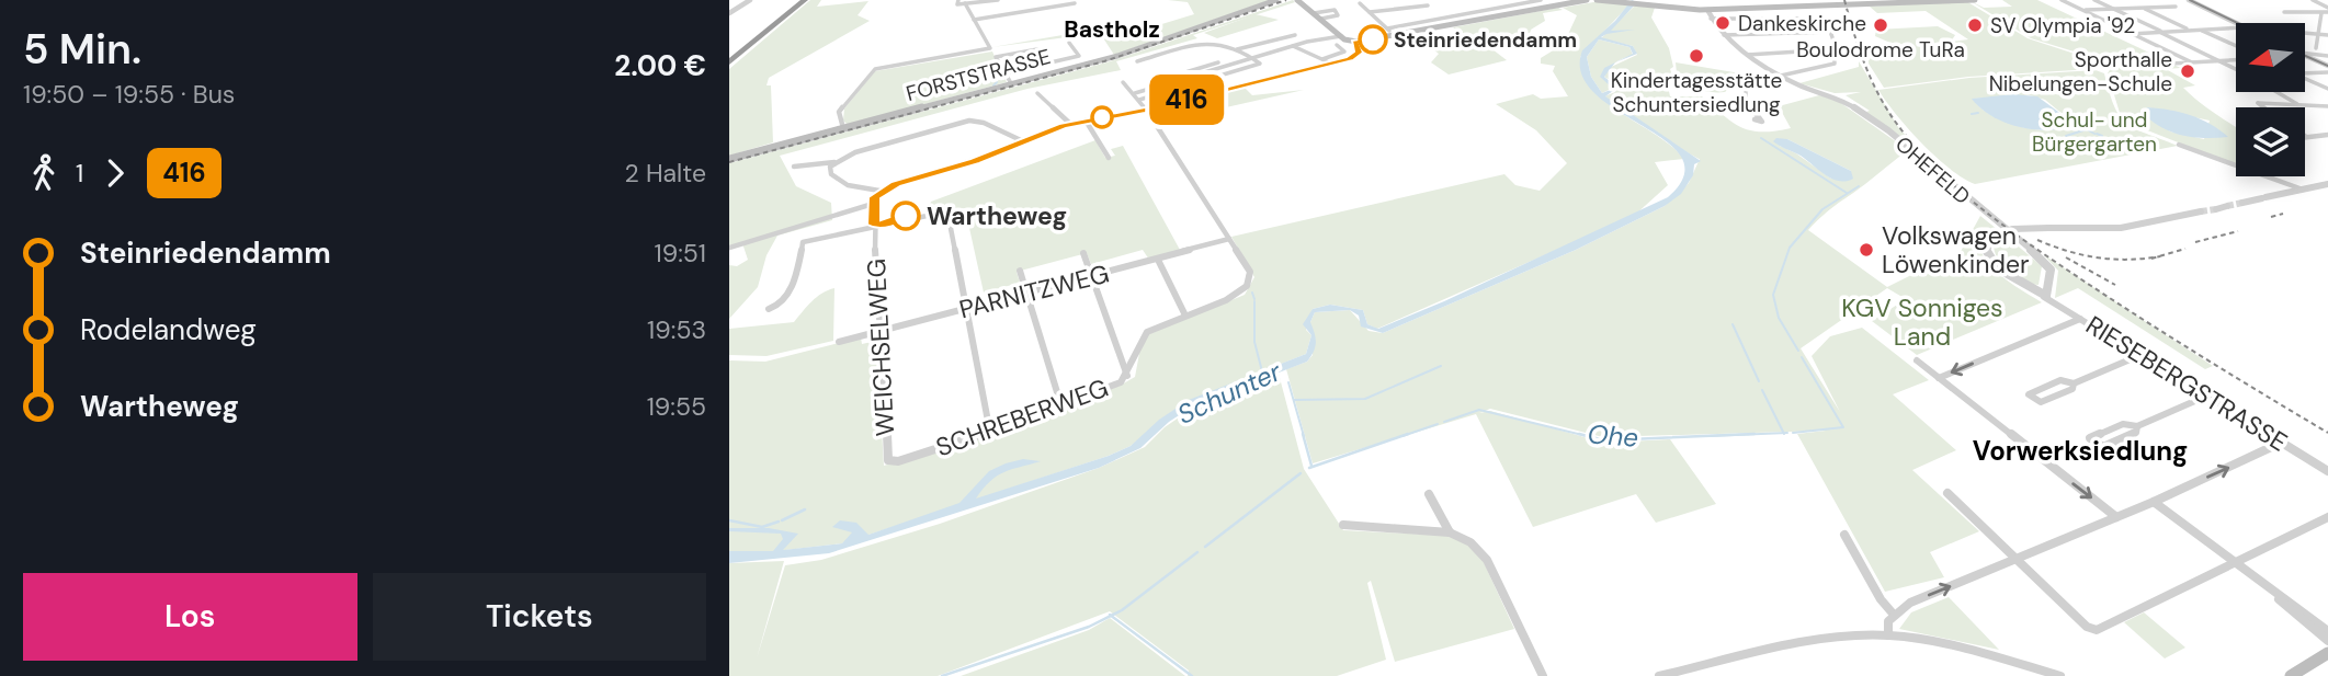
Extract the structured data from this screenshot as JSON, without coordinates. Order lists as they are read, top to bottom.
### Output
{
  "streets": {
    "main road": ["FORSTSTRASSE"],
    "street": [
      "OHEFELD",
      "PARNITZWEG",
      "WEICHSELWEG",
      "RIESEBERGSTRASSE",
      "SCHREBERWEG"
    ]
  },
  "crossings": [
    ["OHEFELD", "RIESEBERGSTRASSE"],
    ["PARNITZWEG", "WEICHSELWEG"],
    ["PARNITZWEG", "SCHREBERWEG"],
    ["WEICHSELWEG", "SCHREBERWEG"]
  ],
  "districts": ["Bastholz", "Vorwerksiedlung"],
  "water": ["Schunter", "Ohe"],
  "parks": ["Schul- und Bürgergarten", "KGV Sonniges Land"],
  "places": [
    "Dankeskirche",
    "Boulodrome TuRa",
    "SV Olympia '92",
    "Steinriedendamm",
    "Kindertagesstätte Schuntersiedlung",
    "Sporthalle Nibelungen-Schule",
    "Wartheweg",
    "Volkswagen Löwenkinder"
  ],
  "lines": ["bus line 416"],
  "north": "left",
  "page": {
    "heading": ["5 Min.", "19:50 – 19:55 · Bus", "2.00 €"],
    "on_map": "416",
    "legs": ["1", "416", "2 Halte"],
    "list": [
      {
        "name": "Steinriedendamm",
        "value": "19:51"
      },
      {
        "name": "Rodelandweg",
        "value": "19:53"
      },
      {
        "name": "Wartheweg",
        "value": "19:55"
      }
    ],
    "buttons": ["Los", "Tickets"]
  }
}
